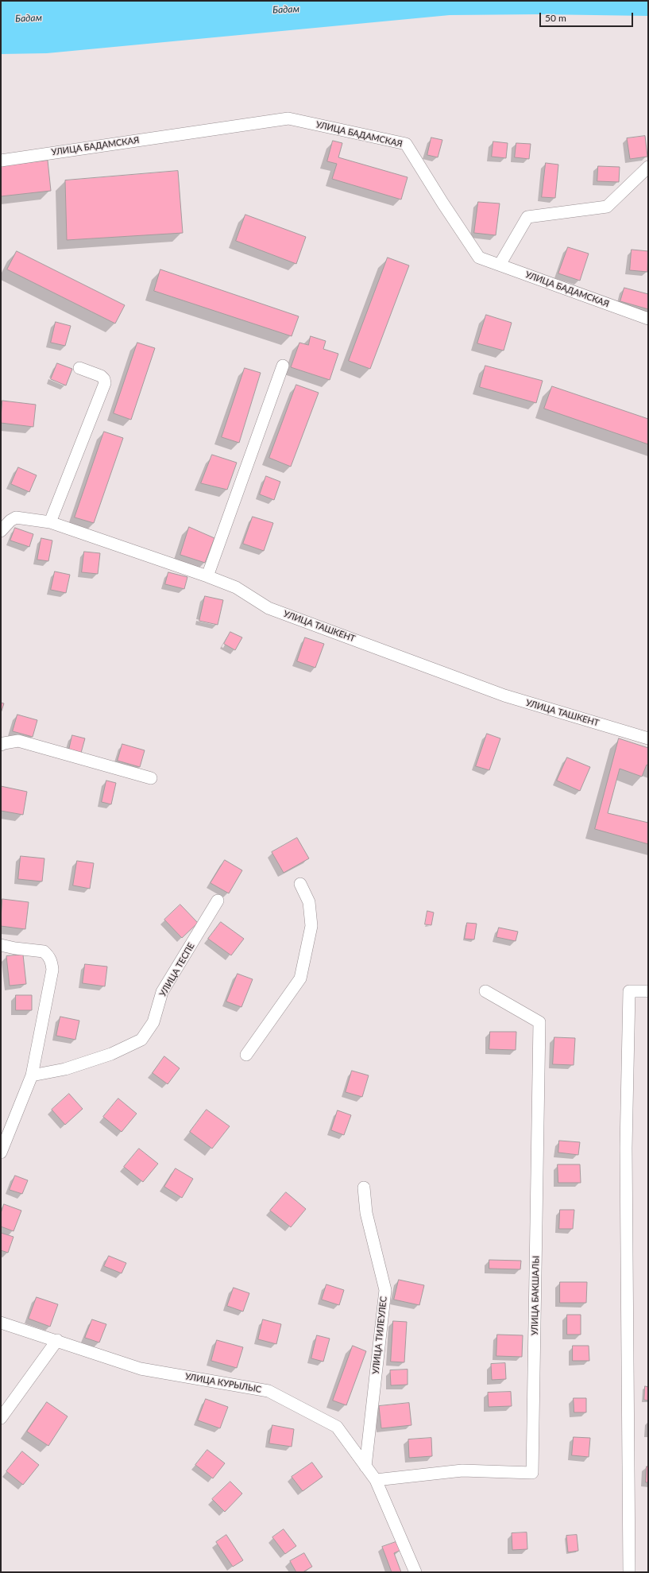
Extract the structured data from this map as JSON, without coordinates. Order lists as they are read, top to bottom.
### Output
{
  "streets": {
    "street": [
      "УЛИЦА БАДАМСКАЯ",
      "УЛИЦА ТАШКЕНТ",
      "УЛИЦА ТЕСПЕ",
      "УЛИЦА БАКШАЛЫ",
      "УЛИЦА ТИЛЕУЛЕС",
      "УЛИЦА КУРЫЛЫС"
    ]
  },
  "crossings": [
    ["УЛИЦА БАКШАЛЫ", "УЛИЦА КУРЫЛЫС"],
    ["УЛИЦА ТИЛЕУЛЕС", "УЛИЦА КУРЫЛЫС"]
  ],
  "water": ["Бадам"],
  "scale_bar": "50 m"
}
